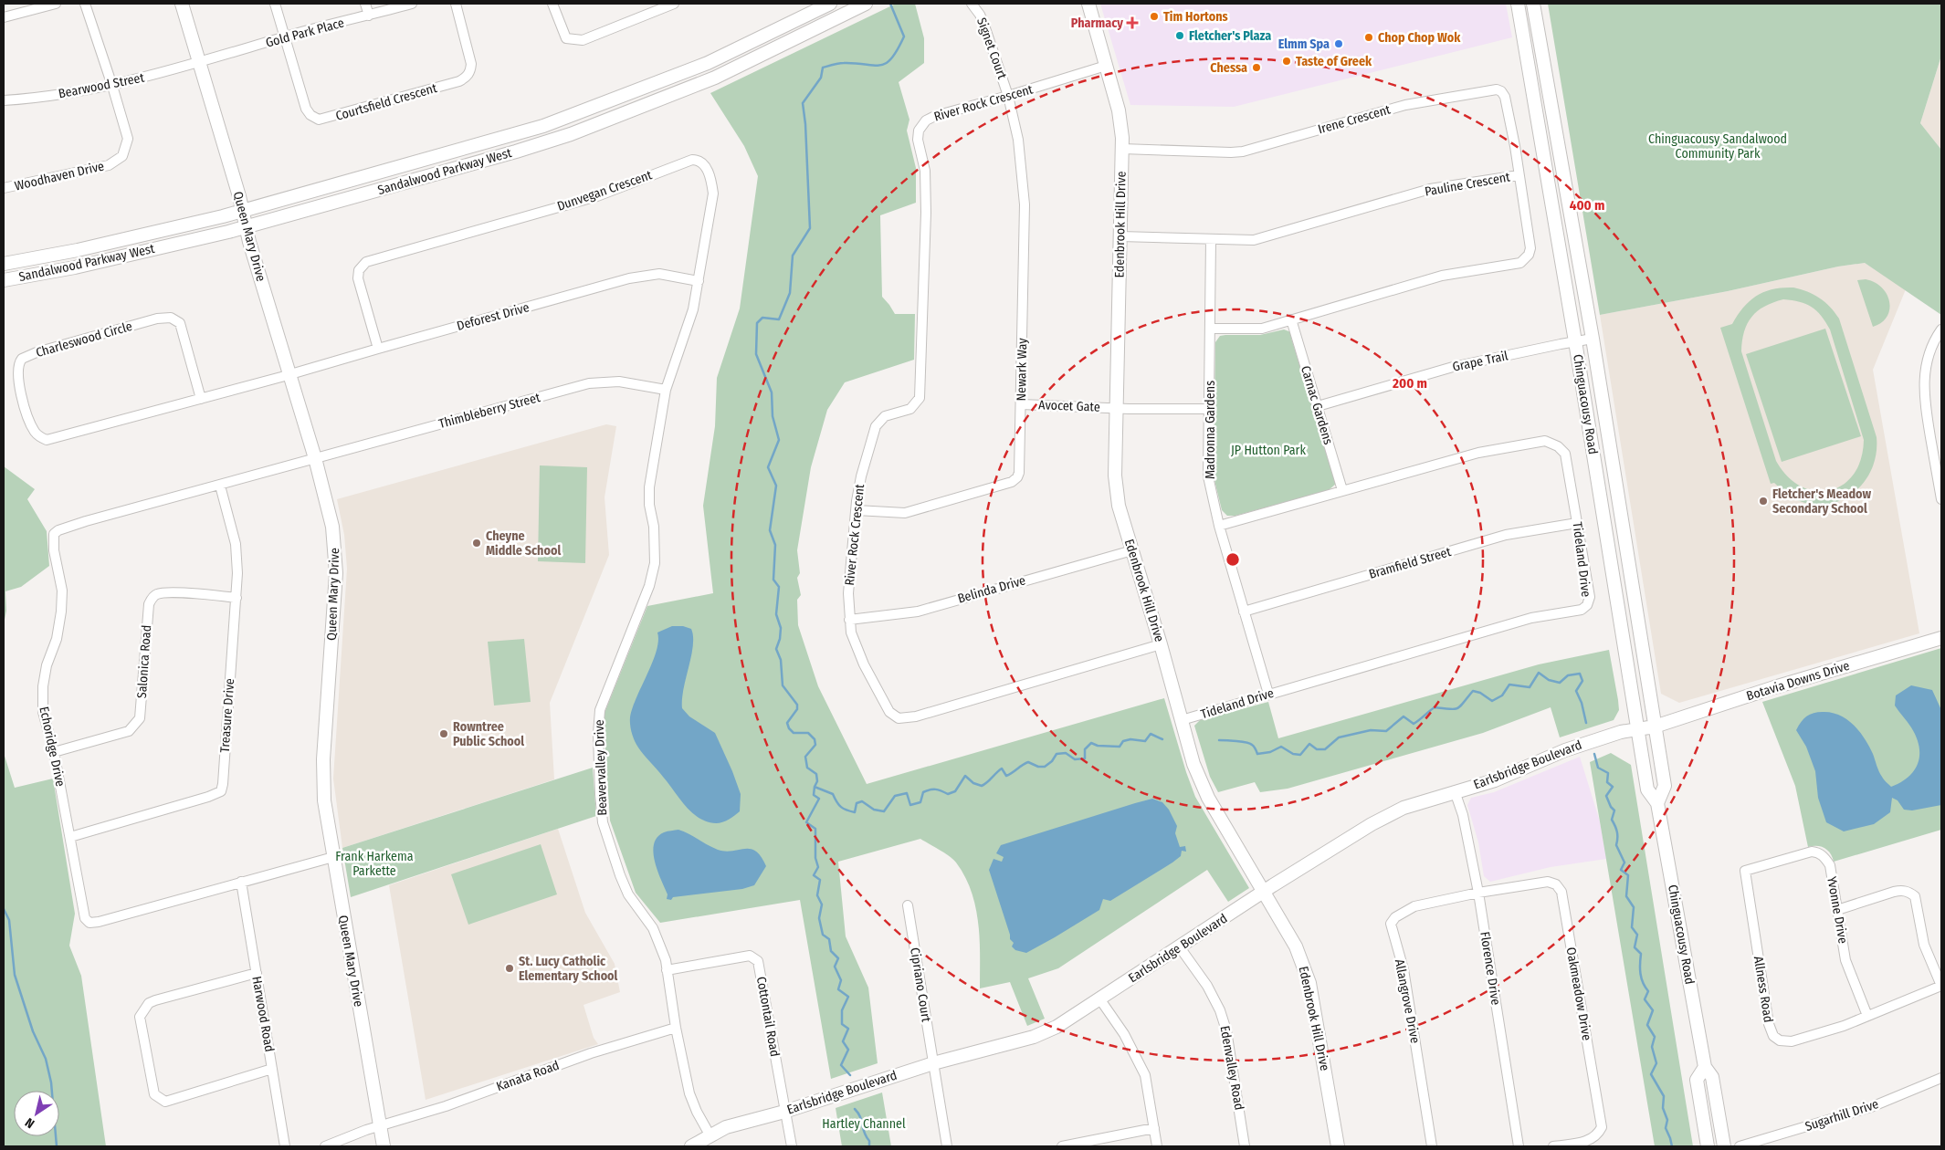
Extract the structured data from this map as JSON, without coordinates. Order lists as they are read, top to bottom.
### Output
{
  "streets": {
    "main road": [
      "Sandalwood Parkway West",
      "Edenbrook Hill Drive",
      "Queen Mary Drive",
      "Chinguacousy Road",
      "Botavia Downs Drive",
      "Earlsbridge Boulevard"
    ],
    "street": [
      "Gold Park Place",
      "Signet Court",
      "Bearwood Street",
      "Courtsfield Crescent",
      "River Rock Crescent",
      "Irene Crescent",
      "Woodhaven Drive",
      "Pauline Crescent",
      "Dunvegan Crescent",
      "Deforest Drive",
      "Charleswood Circle",
      "Grape Trail",
      "Newark Way",
      "Carnac Gardens",
      "Avocet Gate",
      "Thimbleberry Street",
      "Madronna Gardens",
      "Tideland Drive",
      "Bramfield Street",
      "Belinda Drive",
      "Salonica Road",
      "Treasure Drive",
      "Echoridge Drive",
      "Beavervalley Drive",
      "Yvonne Drive",
      "Florence Drive",
      "Cipriano Court",
      "Allness Road",
      "Oakmeadow Drive",
      "Allangrove Drive",
      "Harwood Road",
      "Cottontail Road",
      "Edenvalley Road",
      "Kanata Road",
      "Sugarhill Drive"
    ]
  },
  "crossings": [
    ["Gold Park Place", "Bearwood Street"],
    ["Gold Park Place", "Courtsfield Crescent"],
    ["Gold Park Place", "Queen Mary Drive"],
    ["Signet Court", "River Rock Crescent"],
    ["Signet Court", "Newark Way"],
    ["Bearwood Street", "Woodhaven Drive"],
    ["Bearwood Street", "Queen Mary Drive"],
    ["River Rock Crescent", "Edenbrook Hill Drive"],
    ["River Rock Crescent", "Newark Way"],
    ["River Rock Crescent", "Belinda Drive"],
    ["Irene Crescent", "Pauline Crescent"],
    ["Irene Crescent", "Edenbrook Hill Drive"],
    ["Sandalwood Parkway West", "Queen Mary Drive"],
    ["Pauline Crescent", "Edenbrook Hill Drive"],
    ["Pauline Crescent", "Carnac Gardens"],
    ["Pauline Crescent", "Madronna Gardens"],
    ["Dunvegan Crescent", "Deforest Drive"],
    ["Dunvegan Crescent", "Thimbleberry Street"],
    ["Dunvegan Crescent", "Beavervalley Drive"],
    ["Edenbrook Hill Drive", "Avocet Gate"],
    ["Edenbrook Hill Drive", "Tideland Drive"],
    ["Edenbrook Hill Drive", "Belinda Drive"],
    ["Edenbrook Hill Drive", "Earlsbridge Boulevard"],
    ["Queen Mary Drive", "Deforest Drive"],
    ["Queen Mary Drive", "Charleswood Circle"],
    ["Queen Mary Drive", "Thimbleberry Street"],
    ["Queen Mary Drive", "Echoridge Drive"],
    ["Queen Mary Drive", "Kanata Road"],
    ["Deforest Drive", "Charleswood Circle"],
    ["Grape Trail", "Chinguacousy Road"],
    ["Grape Trail", "Carnac Gardens"],
    ["Newark Way", "Avocet Gate"],
    ["Chinguacousy Road", "Botavia Downs Drive"],
    ["Chinguacousy Road", "Earlsbridge Boulevard"],
    ["Carnac Gardens", "Tideland Drive"],
    ["Avocet Gate", "Madronna Gardens"],
    ["Thimbleberry Street", "Echoridge Drive"],
    ["Thimbleberry Street", "Beavervalley Drive"],
    ["Madronna Gardens", "Tideland Drive"],
    ["Madronna Gardens", "Bramfield Street"],
    ["Tideland Drive", "Bramfield Street"],
    ["Salonica Road", "Treasure Drive"],
    ["Salonica Road", "Echoridge Drive"],
    ["Botavia Downs Drive", "Earlsbridge Boulevard"],
    ["Treasure Drive", "Echoridge Drive"],
    ["Echoridge Drive", "Harwood Road"],
    ["Earlsbridge Boulevard", "Beavervalley Drive"],
    ["Earlsbridge Boulevard", "Florence Drive"],
    ["Earlsbridge Boulevard", "Cipriano Court"],
    ["Earlsbridge Boulevard", "Cottontail Road"],
    ["Earlsbridge Boulevard", "Edenvalley Road"],
    ["Beavervalley Drive", "Cottontail Road"],
    ["Beavervalley Drive", "Kanata Road"],
    ["Yvonne Drive", "Allness Road"],
    ["Florence Drive", "Oakmeadow Drive"],
    ["Florence Drive", "Allangrove Drive"],
    ["Oakmeadow Drive", "Allangrove Drive"]
  ],
  "parks": [
    "Chinguacousy Sandalwood Community Park",
    "JP Hutton Park",
    "Frank Harkema Parkette",
    "Hartley Channel"
  ],
  "places": {
    "other": [
      "Tim Hortons",
      "Fletcher's Plaza",
      "Chop Chop Wok",
      "Elmm Spa",
      "Taste of Greek",
      "Chessa",
      "Fletcher's Meadow Secondary School",
      "Cheyne Middle School",
      "Rowntree Public School",
      "St. Lucy Catholic Elementary School"
    ],
    "health": ["Pharmacy"]
  },
  "north": "bottom left",
  "rings": ["400 m", "200 m"]
}
